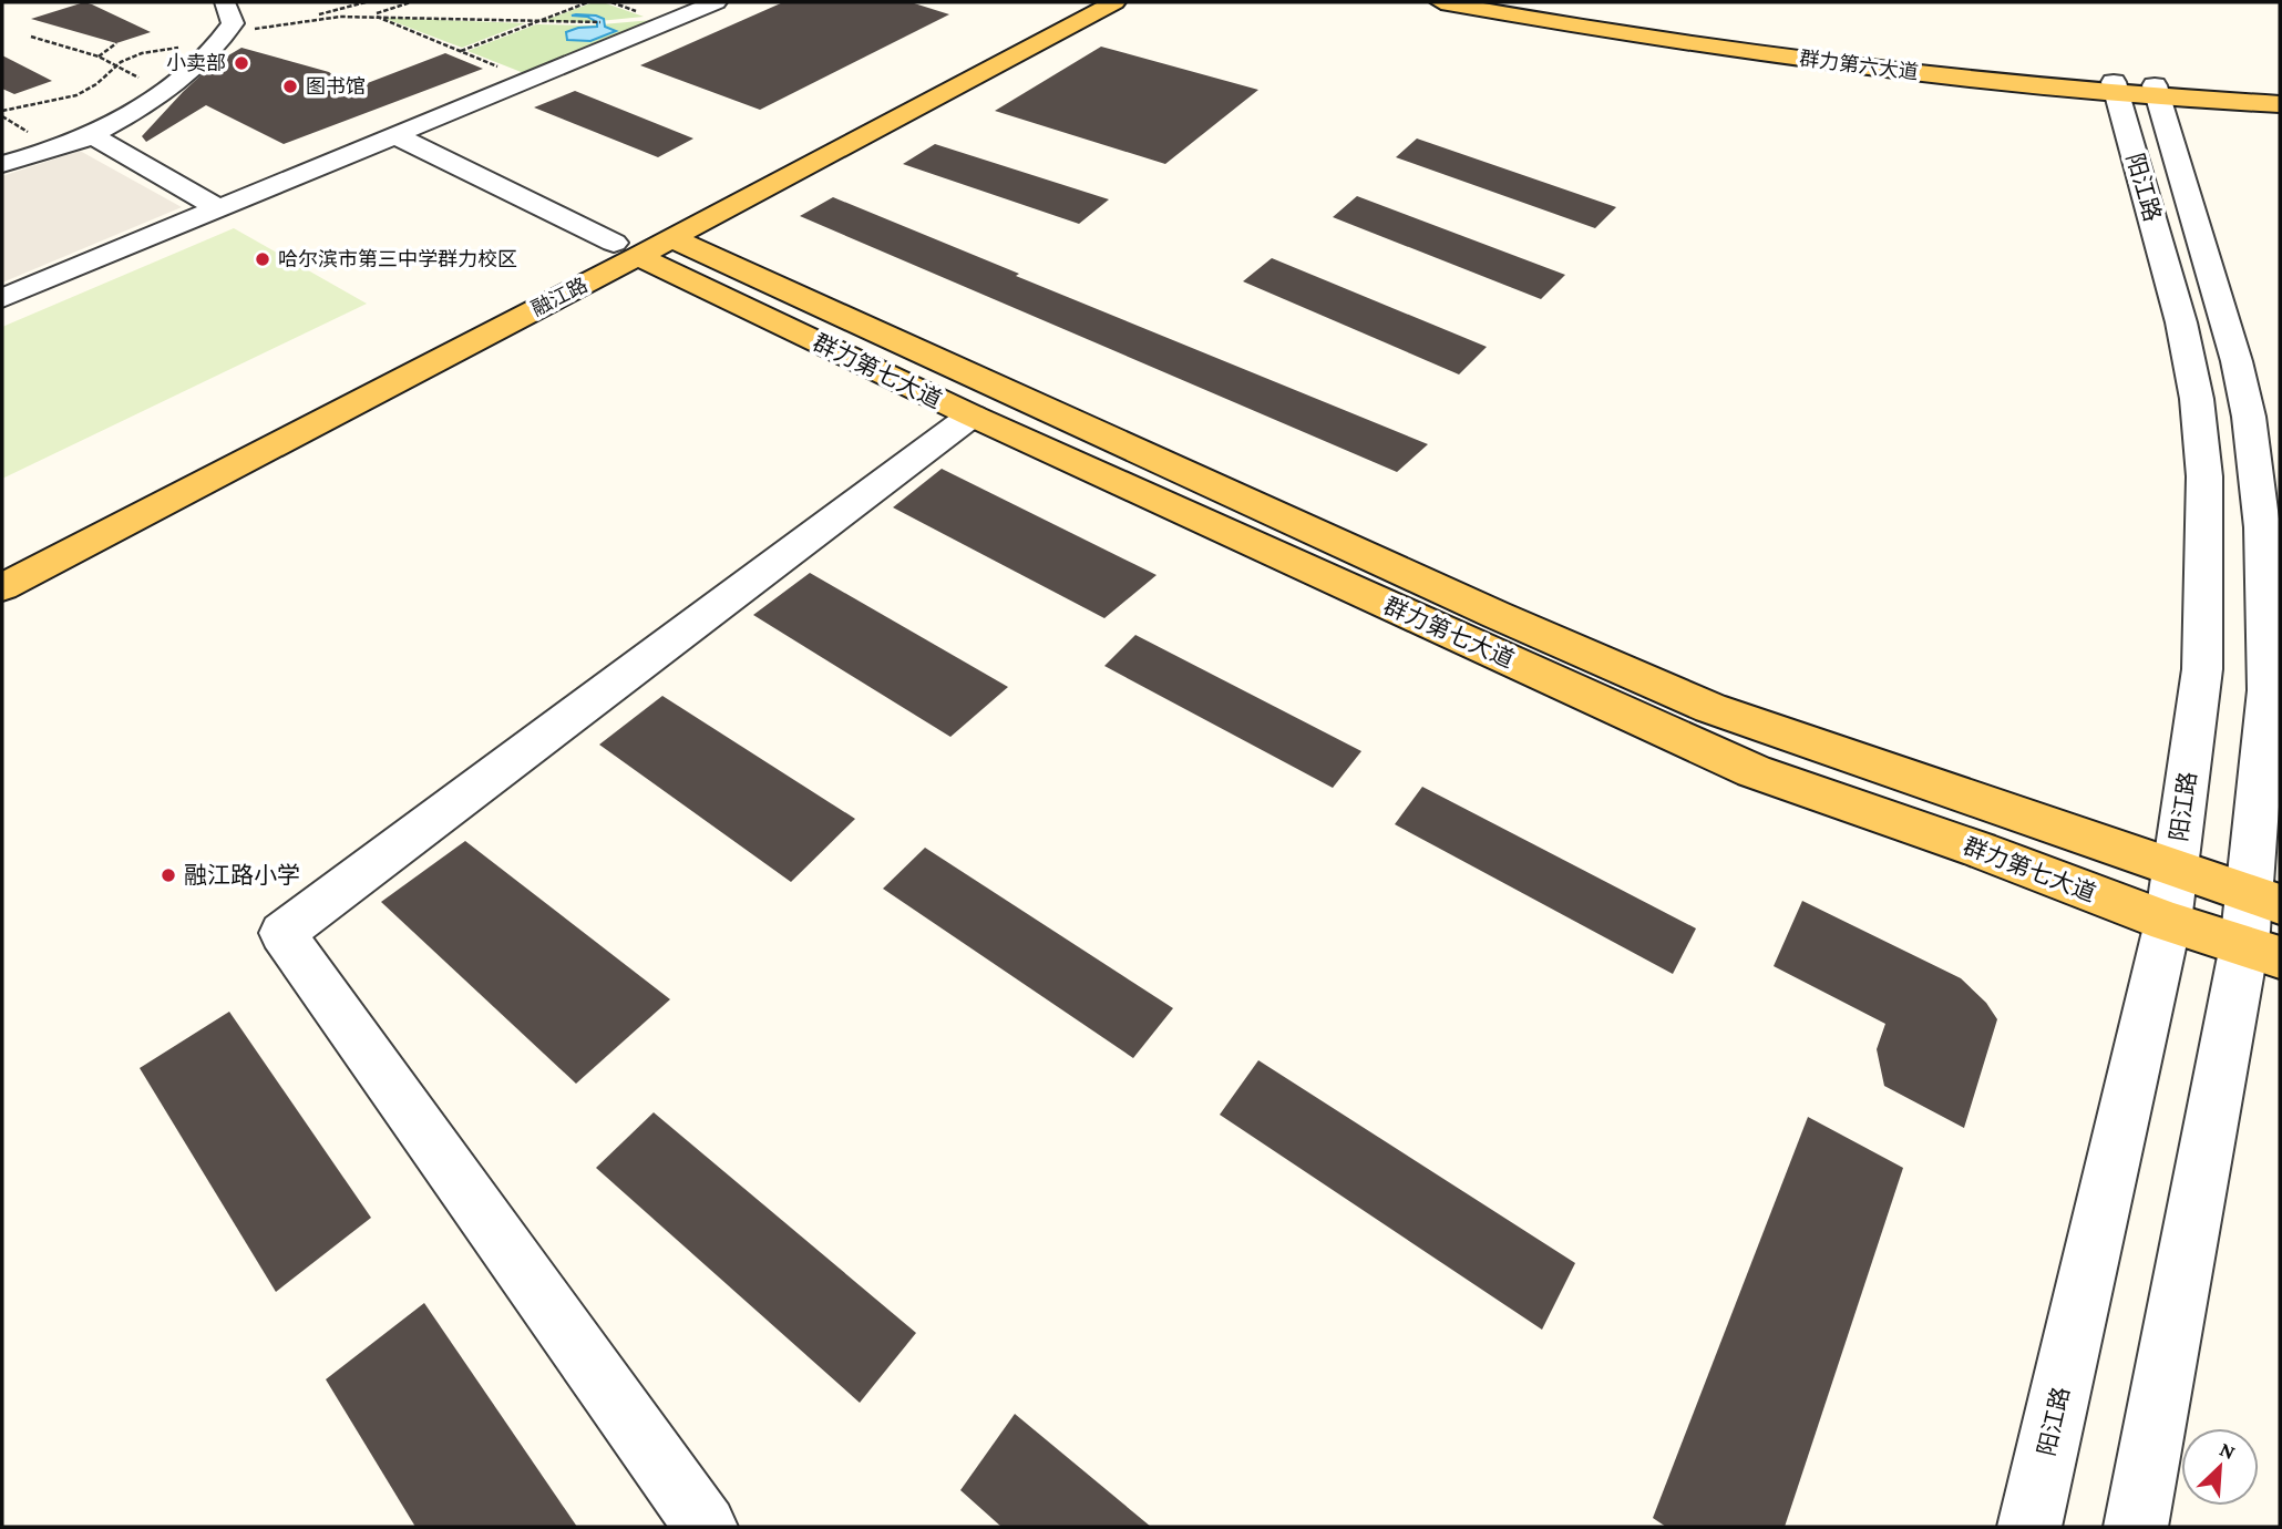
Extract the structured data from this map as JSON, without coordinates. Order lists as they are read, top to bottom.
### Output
{
  "streets": {
    "main road": ["群力第六大道", "融江路", "群力第七大道"],
    "street": ["阳江路"]
  },
  "crossings": [
    ["群力第六大道", "阳江路"],
    ["阳江路", "群力第七大道"],
    ["融江路", "群力第七大道"]
  ],
  "places": [
    "小卖部",
    "图书馆",
    "哈尔滨市第三中学群力校区",
    "融江路小学"
  ],
  "north": "top right"
}
